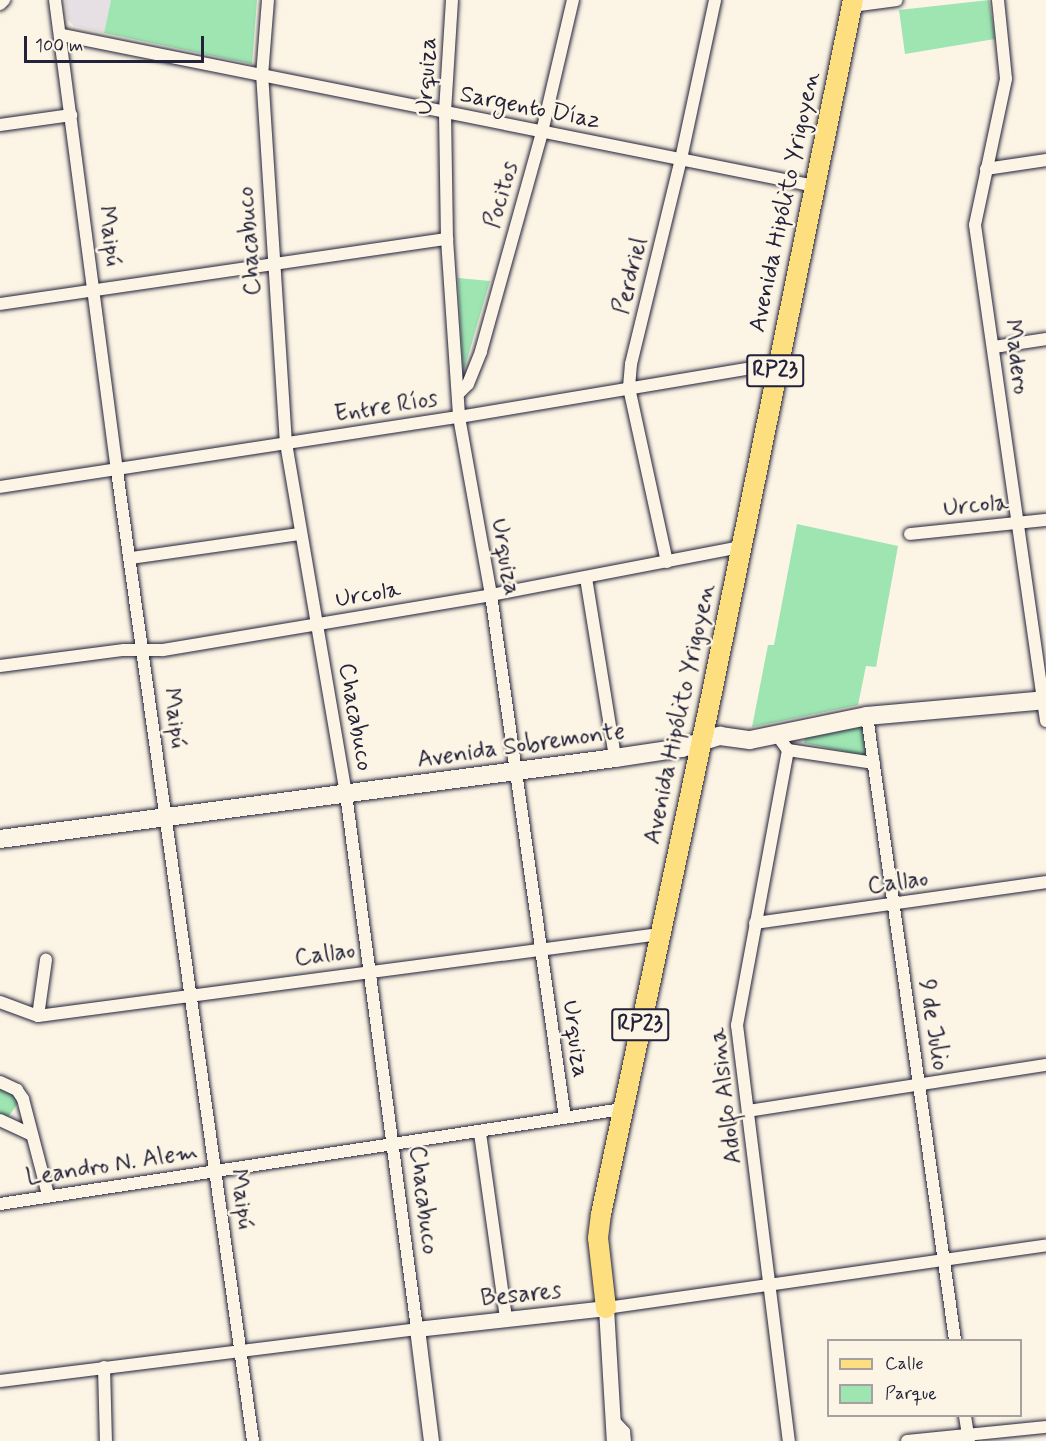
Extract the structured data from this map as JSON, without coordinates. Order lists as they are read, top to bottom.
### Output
{
  "streets": {
    "main road": ["Avenida Hipólito Yrigoyen", "RP23", "Avenida Sobremonte"],
    "street": [
      "Urquiza",
      "Sargento Díaz",
      "Pocitos",
      "Maipú",
      "Chacabuco",
      "Perdriel",
      "Madero",
      "Entre Ríos",
      "Urcola",
      "Callao",
      "9 de Julio",
      "Adolfo Alsina",
      "Leandro N. Alem",
      "Besares"
    ]
  },
  "crossings": [
    ["Urquiza", "Sargento Díaz"],
    ["Urquiza", "Pocitos"],
    ["Urquiza", "Entre Ríos"],
    ["Urquiza", "Urcola"],
    ["Urquiza", "Avenida Sobremonte"],
    ["Urquiza", "Callao"],
    ["Urquiza", "Leandro N. Alem"],
    ["Sargento Díaz", "Pocitos"],
    ["Sargento Díaz", "Avenida Hipólito Yrigoyen"],
    ["Sargento Díaz", "Maipú"],
    ["Sargento Díaz", "Chacabuco"],
    ["Sargento Díaz", "Perdriel"],
    ["Avenida Hipólito Yrigoyen", "Entre Ríos"],
    ["Avenida Hipólito Yrigoyen", "Urcola"],
    ["Avenida Hipólito Yrigoyen", "Avenida Sobremonte"],
    ["Avenida Hipólito Yrigoyen", "Callao"],
    ["Avenida Hipólito Yrigoyen", "Leandro N. Alem"],
    ["Avenida Hipólito Yrigoyen", "Besares"],
    ["Maipú", "Entre Ríos"],
    ["Maipú", "Urcola"],
    ["Maipú", "Avenida Sobremonte"],
    ["Maipú", "Callao"],
    ["Maipú", "Leandro N. Alem"],
    ["Maipú", "Besares"],
    ["Chacabuco", "Entre Ríos"],
    ["Chacabuco", "Urcola"],
    ["Chacabuco", "Avenida Sobremonte"],
    ["Chacabuco", "Callao"],
    ["Chacabuco", "Leandro N. Alem"],
    ["Chacabuco", "Besares"],
    ["Perdriel", "Entre Ríos"],
    ["Perdriel", "Urcola"],
    ["Madero", "Urcola"],
    ["Madero", "Avenida Sobremonte"],
    ["Avenida Sobremonte", "9 de Julio"],
    ["Callao", "9 de Julio"],
    ["Callao", "Adolfo Alsina"],
    ["9 de Julio", "Besares"],
    ["Adolfo Alsina", "Besares"]
  ],
  "legend": ["Calle", "Parque"],
  "scale_bar": "100 m"
}
